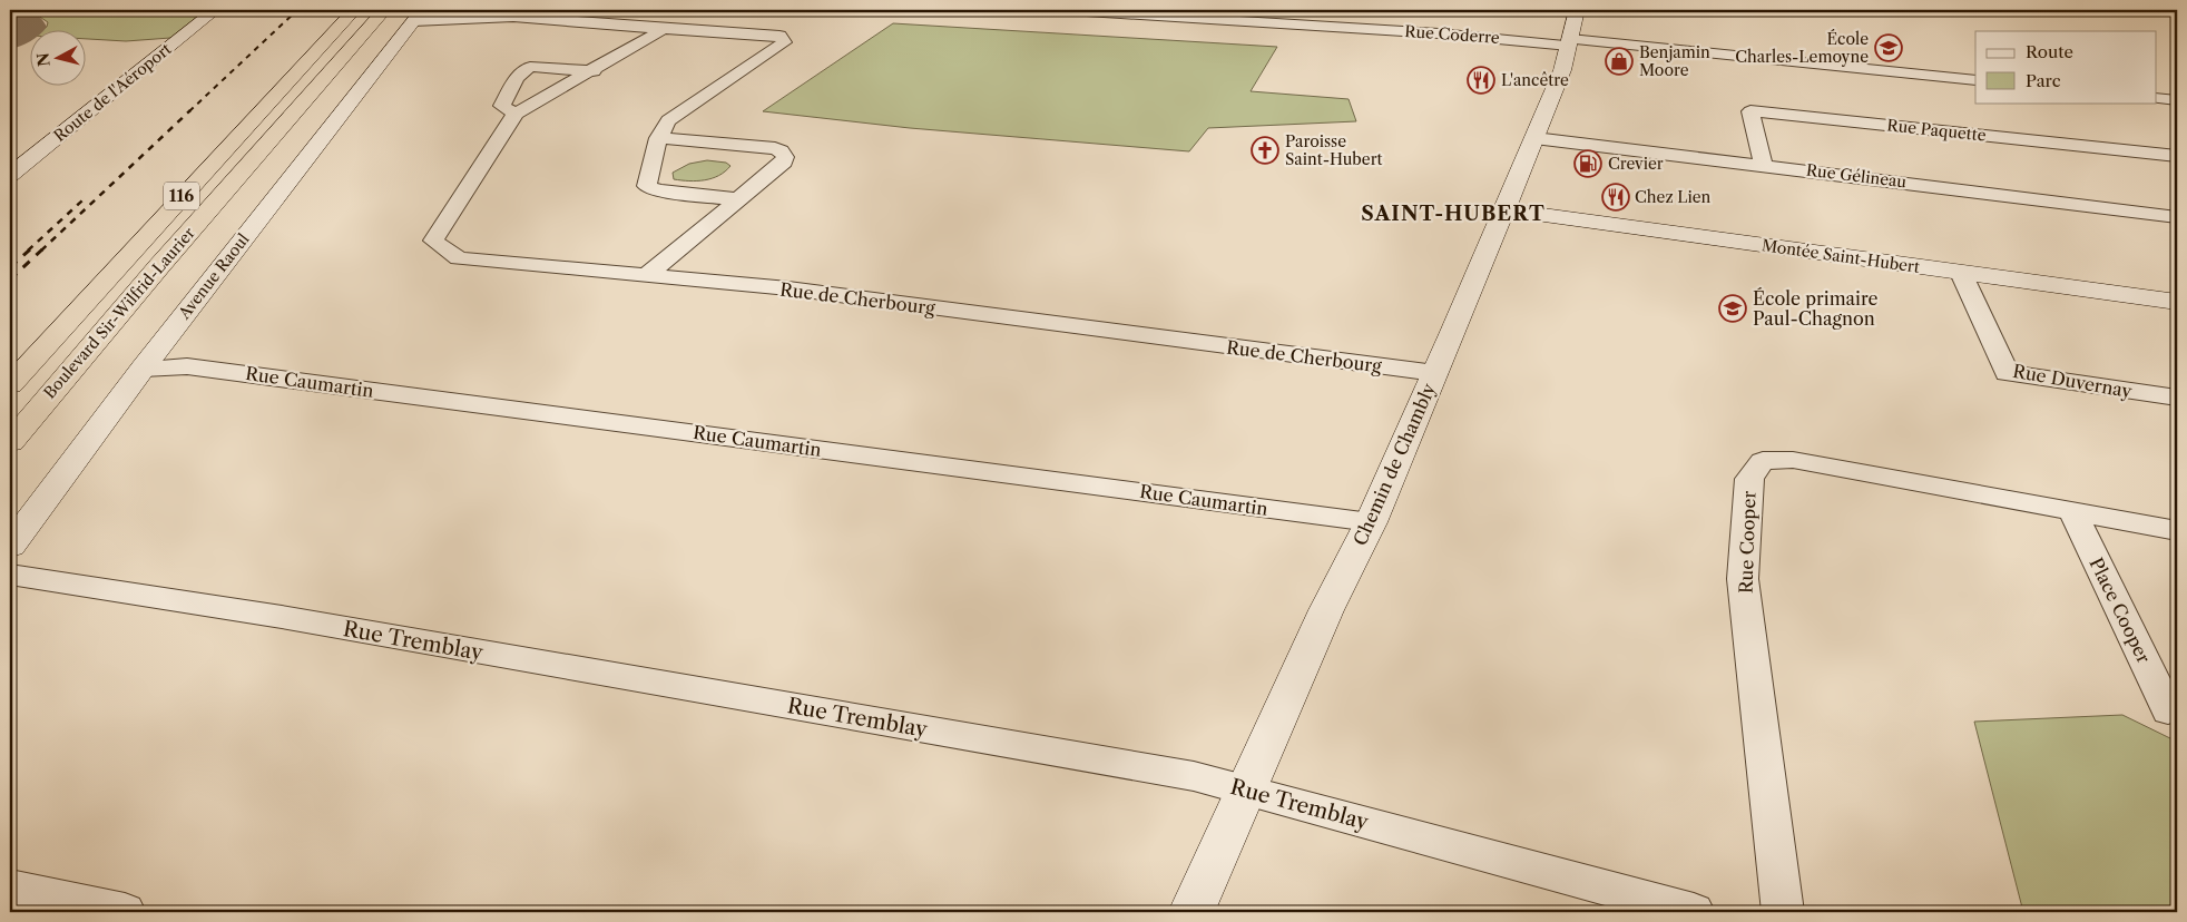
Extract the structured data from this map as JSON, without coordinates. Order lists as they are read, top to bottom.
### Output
{
  "streets": {
    "highway": ["116", "Boulevard Sir-Wilfrid-Laurier"],
    "street": [
      "Rue Coderre",
      "Route de l'Aéroport",
      "Rue Paquette",
      "Rue Gélineau",
      "Montée Saint-Hubert",
      "Avenue Raoul",
      "Rue de Cherbourg",
      "Rue Duvernay",
      "Rue Caumartin",
      "Chemin de Chambly",
      "Rue Cooper",
      "Place Cooper",
      "Rue Tremblay"
    ]
  },
  "crossings": [
    ["Rue Coderre", "Chemin de Chambly"],
    ["Rue Paquette", "Rue Gélineau"],
    ["Rue Gélineau", "Chemin de Chambly"],
    ["Montée Saint-Hubert", "Rue Duvernay"],
    ["Montée Saint-Hubert", "Chemin de Chambly"],
    ["Avenue Raoul", "Rue Caumartin"],
    ["Rue de Cherbourg", "Chemin de Chambly"],
    ["Rue Caumartin", "Chemin de Chambly"],
    ["Chemin de Chambly", "Rue Tremblay"],
    ["Rue Cooper", "Place Cooper"]
  ],
  "districts": ["SAINT-HUBERT"],
  "places": {
    "school or university": ["École Charles-Lemoyne", "École primaire Paul-Chagnon"],
    "shop": ["Benjamin Moore"],
    "restaurant": ["L'ancêtre", "Chez Lien"],
    "church": ["Paroisse Saint-Hubert"],
    "fuel station": ["Crevier"]
  },
  "legend": ["Route", "Parc"],
  "north": "left"
}
